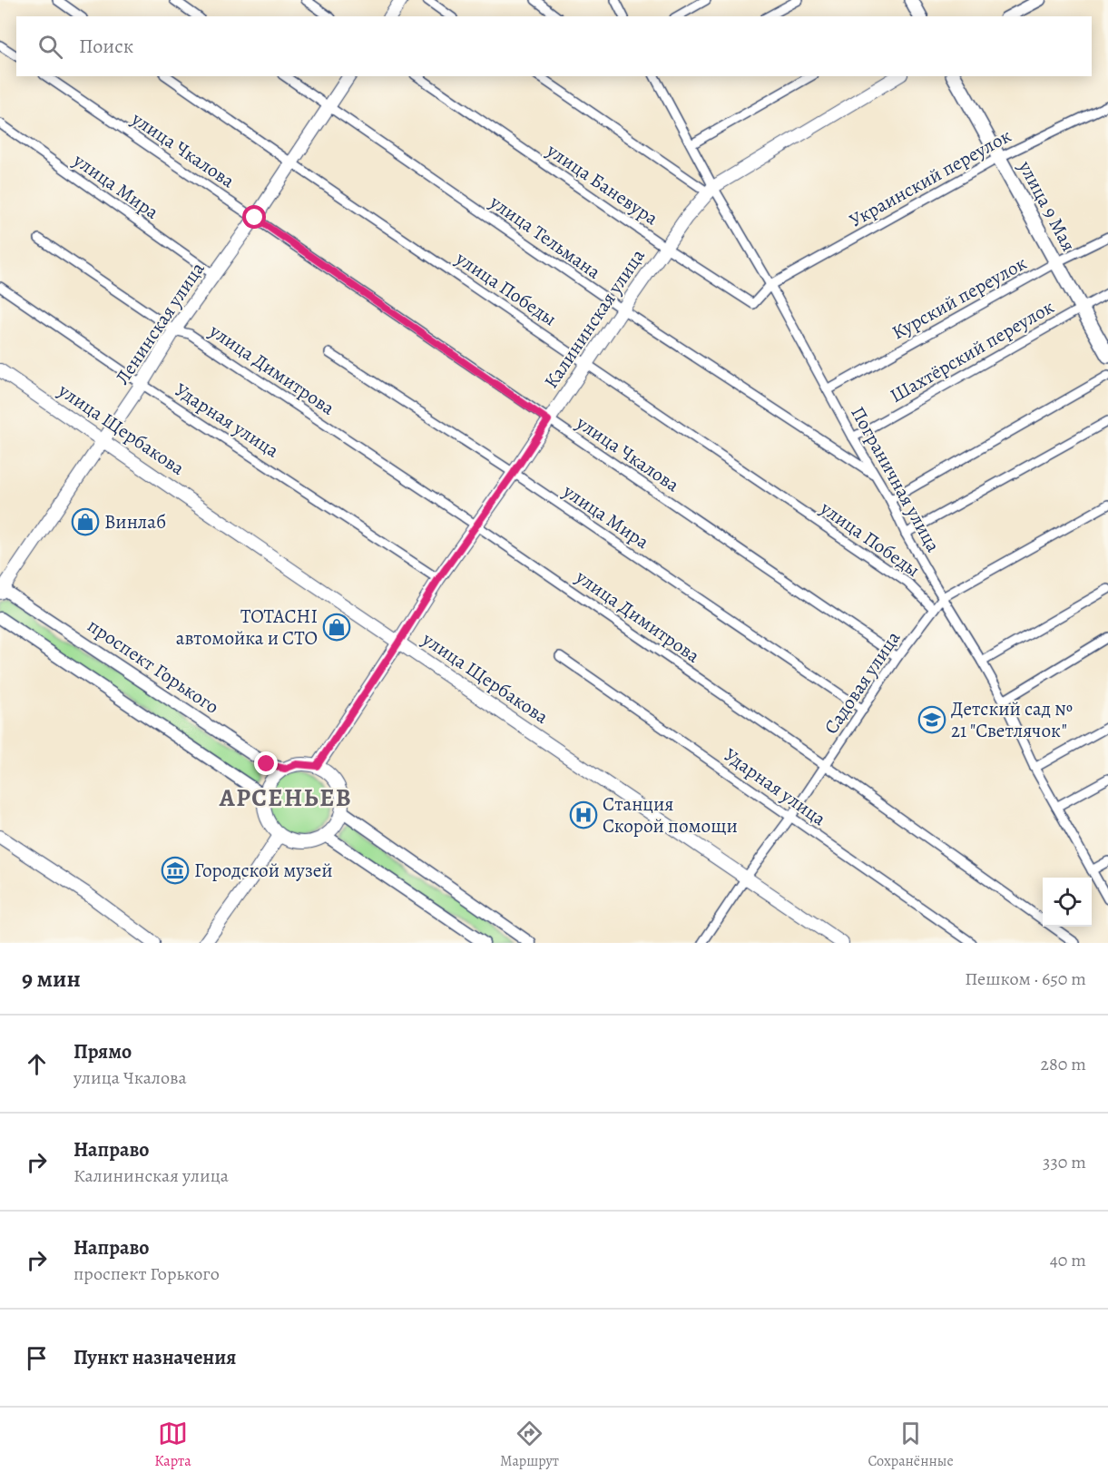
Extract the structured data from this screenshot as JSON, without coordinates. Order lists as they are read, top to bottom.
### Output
{
  "streets": {
    "main road": [
      "улица 9 Мая",
      "Калининская улица",
      "Ленинская улица",
      "улица Щербакова",
      "проспект Горького"
    ],
    "street": [
      "улица Чкалова",
      "Украинский переулок",
      "улица Баневура",
      "улица Мира",
      "улица Тельмана",
      "улица Победы",
      "Курский переулок",
      "Шахтёрский переулок",
      "улица Димитрова",
      "Ударная улица",
      "Пограничная улица",
      "Садовая улица"
    ]
  },
  "crossings": [
    ["улица Чкалова", "Калининская улица"],
    ["улица Чкалова", "Ленинская улица"],
    ["улица Чкалова", "Садовая улица"],
    ["Украинский переулок", "улица Баневура"],
    ["Украинский переулок", "улица 9 Мая"],
    ["Украинский переулок", "Пограничная улица"],
    ["улица Баневура", "Калининская улица"],
    ["улица Баневура", "Пограничная улица"],
    ["улица Мира", "Калининская улица"],
    ["улица Мира", "Ленинская улица"],
    ["улица Мира", "Садовая улица"],
    ["улица 9 Мая", "Курский переулок"],
    ["улица 9 Мая", "Шахтёрский переулок"],
    ["улица Тельмана", "Калининская улица"],
    ["улица Тельмана", "Ленинская улица"],
    ["улица Тельмана", "Пограничная улица"],
    ["улица Победы", "Калининская улица"],
    ["улица Победы", "Ленинская улица"],
    ["улица Победы", "Садовая улица"],
    ["Курский переулок", "Пограничная улица"],
    ["Калининская улица", "улица Димитрова"],
    ["Калининская улица", "Ударная улица"],
    ["Калининская улица", "улица Щербакова"],
    ["Калининская улица", "Пограничная улица"],
    ["Калининская улица", "проспект Горького"],
    ["Ленинская улица", "улица Димитрова"],
    ["Ленинская улица", "Ударная улица"],
    ["Ленинская улица", "улица Щербакова"],
    ["Ленинская улица", "проспект Горького"],
    ["Шахтёрский переулок", "Пограничная улица"],
    ["улица Димитрова", "Садовая улица"],
    ["Ударная улица", "Садовая улица"],
    ["улица Щербакова", "Садовая улица"],
    ["Пограничная улица", "Садовая улица"]
  ],
  "districts": ["АРСЕНЬЕВ"],
  "places": {
    "shop": ["Винлаб", "TOTACHI автомойка и СТО"],
    "school or university": ["Детский сад № 21 \"Светлячок\""],
    "hospital": ["Станция Скорой помощи"],
    "museum": ["Городской музей"]
  },
  "page": {
    "search": "Поиск",
    "heading": ["9 мин", "Пешком · 650 m"],
    "list": [
      ["Прямо", "улица Чкалова", "280 m"],
      ["Направо", "Калининская улица", "330 m"],
      ["Направо", "проспект Горького", "40 m"],
      "Пункт назначения"
    ],
    "nav": ["Карта", "Маршрут", "Сохранённые"]
  }
}
